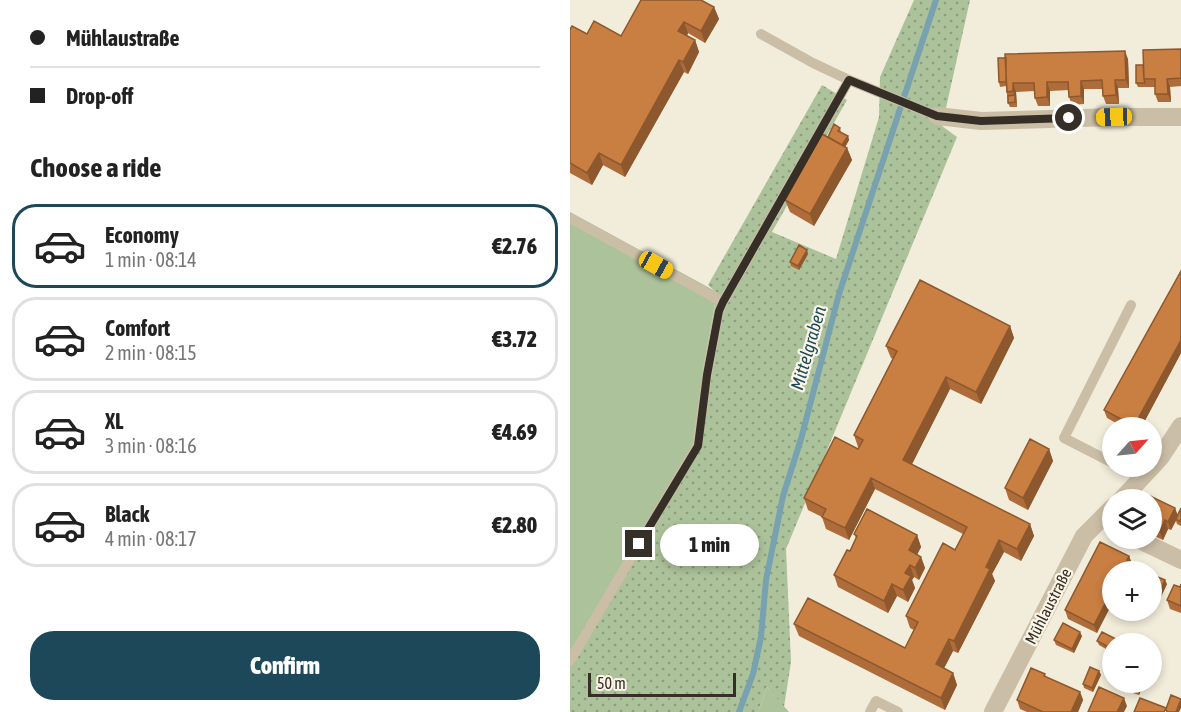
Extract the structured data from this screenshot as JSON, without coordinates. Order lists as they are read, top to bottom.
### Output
{
  "streets": {
    "street": ["Mühlaustraße"]
  },
  "water": ["Mittelgraben"],
  "scale_bar": "50 m",
  "north": "top right",
  "page": {
    "banner": ["Mühlaustraße", "Drop-off"],
    "heading": "Choose a ride",
    "list": [
      {
        "name": "Economy",
        "note": "1 min · 08:14",
        "value": "€2.76"
      },
      {
        "name": "Comfort",
        "note": "2 min · 08:15",
        "value": "€3.72"
      },
      {
        "name": "XL",
        "note": "3 min · 08:16",
        "value": "€4.69"
      },
      {
        "name": "Black",
        "note": "4 min · 08:17",
        "value": "€2.80"
      }
    ],
    "map_buttons": ["+", "−"],
    "bubble": "1 min",
    "buttons": "Confirm",
    "scale": "50 m"
  }
}
